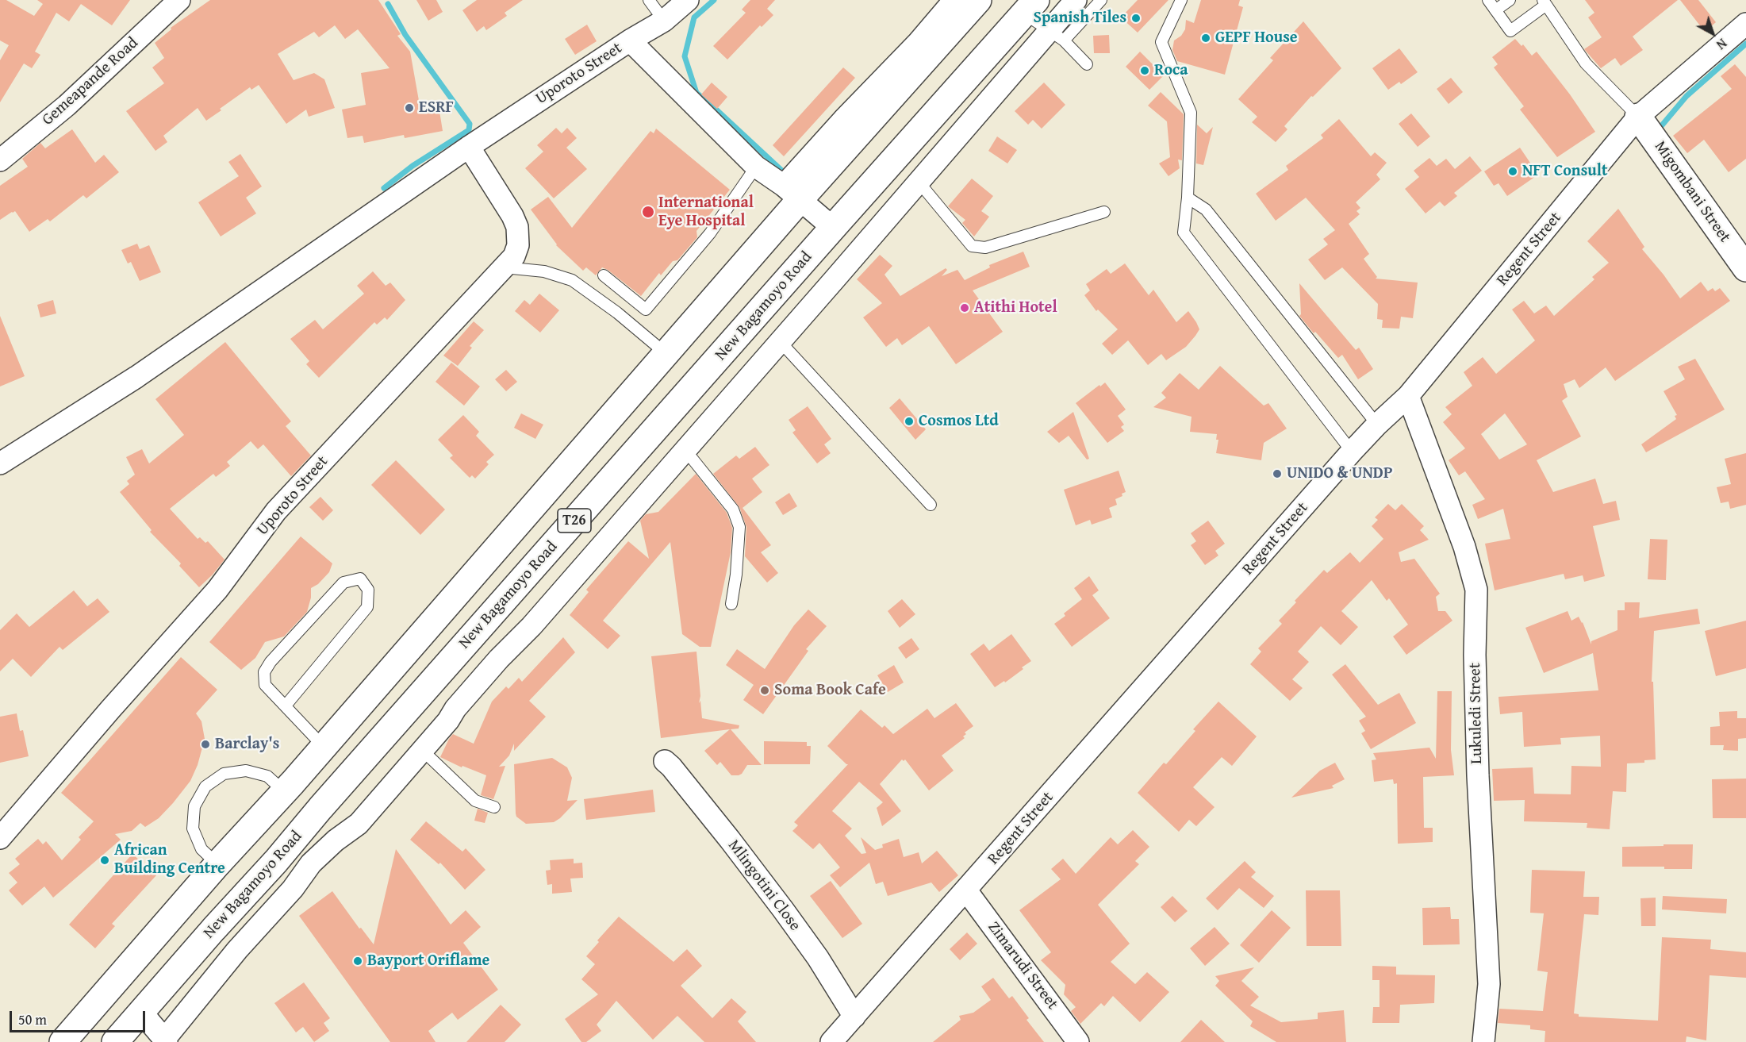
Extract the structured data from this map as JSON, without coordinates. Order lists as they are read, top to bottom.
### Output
{
  "streets": {
    "main road": ["Migombani Street", "New Bagamoyo Road", "T26"],
    "street": [
      "Uporoto Street",
      "Gemeapande Road",
      "Regent Street",
      "Lukuledi Street",
      "Mlingotini Close",
      "Zimarudi Street"
    ]
  },
  "crossings": [
    ["Migombani Street", "Regent Street"],
    ["Regent Street", "Lukuledi Street"],
    ["Regent Street", "Mlingotini Close"],
    ["Regent Street", "Zimarudi Street"]
  ],
  "places": [
    "Spanish Tiles",
    "GEPF House",
    "Roca",
    "ESRF",
    "NFT Consult",
    "International Eye Hospital",
    "Atithi Hotel",
    "Cosmos Ltd",
    "UNIDO & UNDP",
    "Soma Book Cafe",
    "Barclay's",
    "African Building Centre",
    "Bayport Oriflame"
  ],
  "scale_bar": "50 m",
  "north": "bottom right"
}
